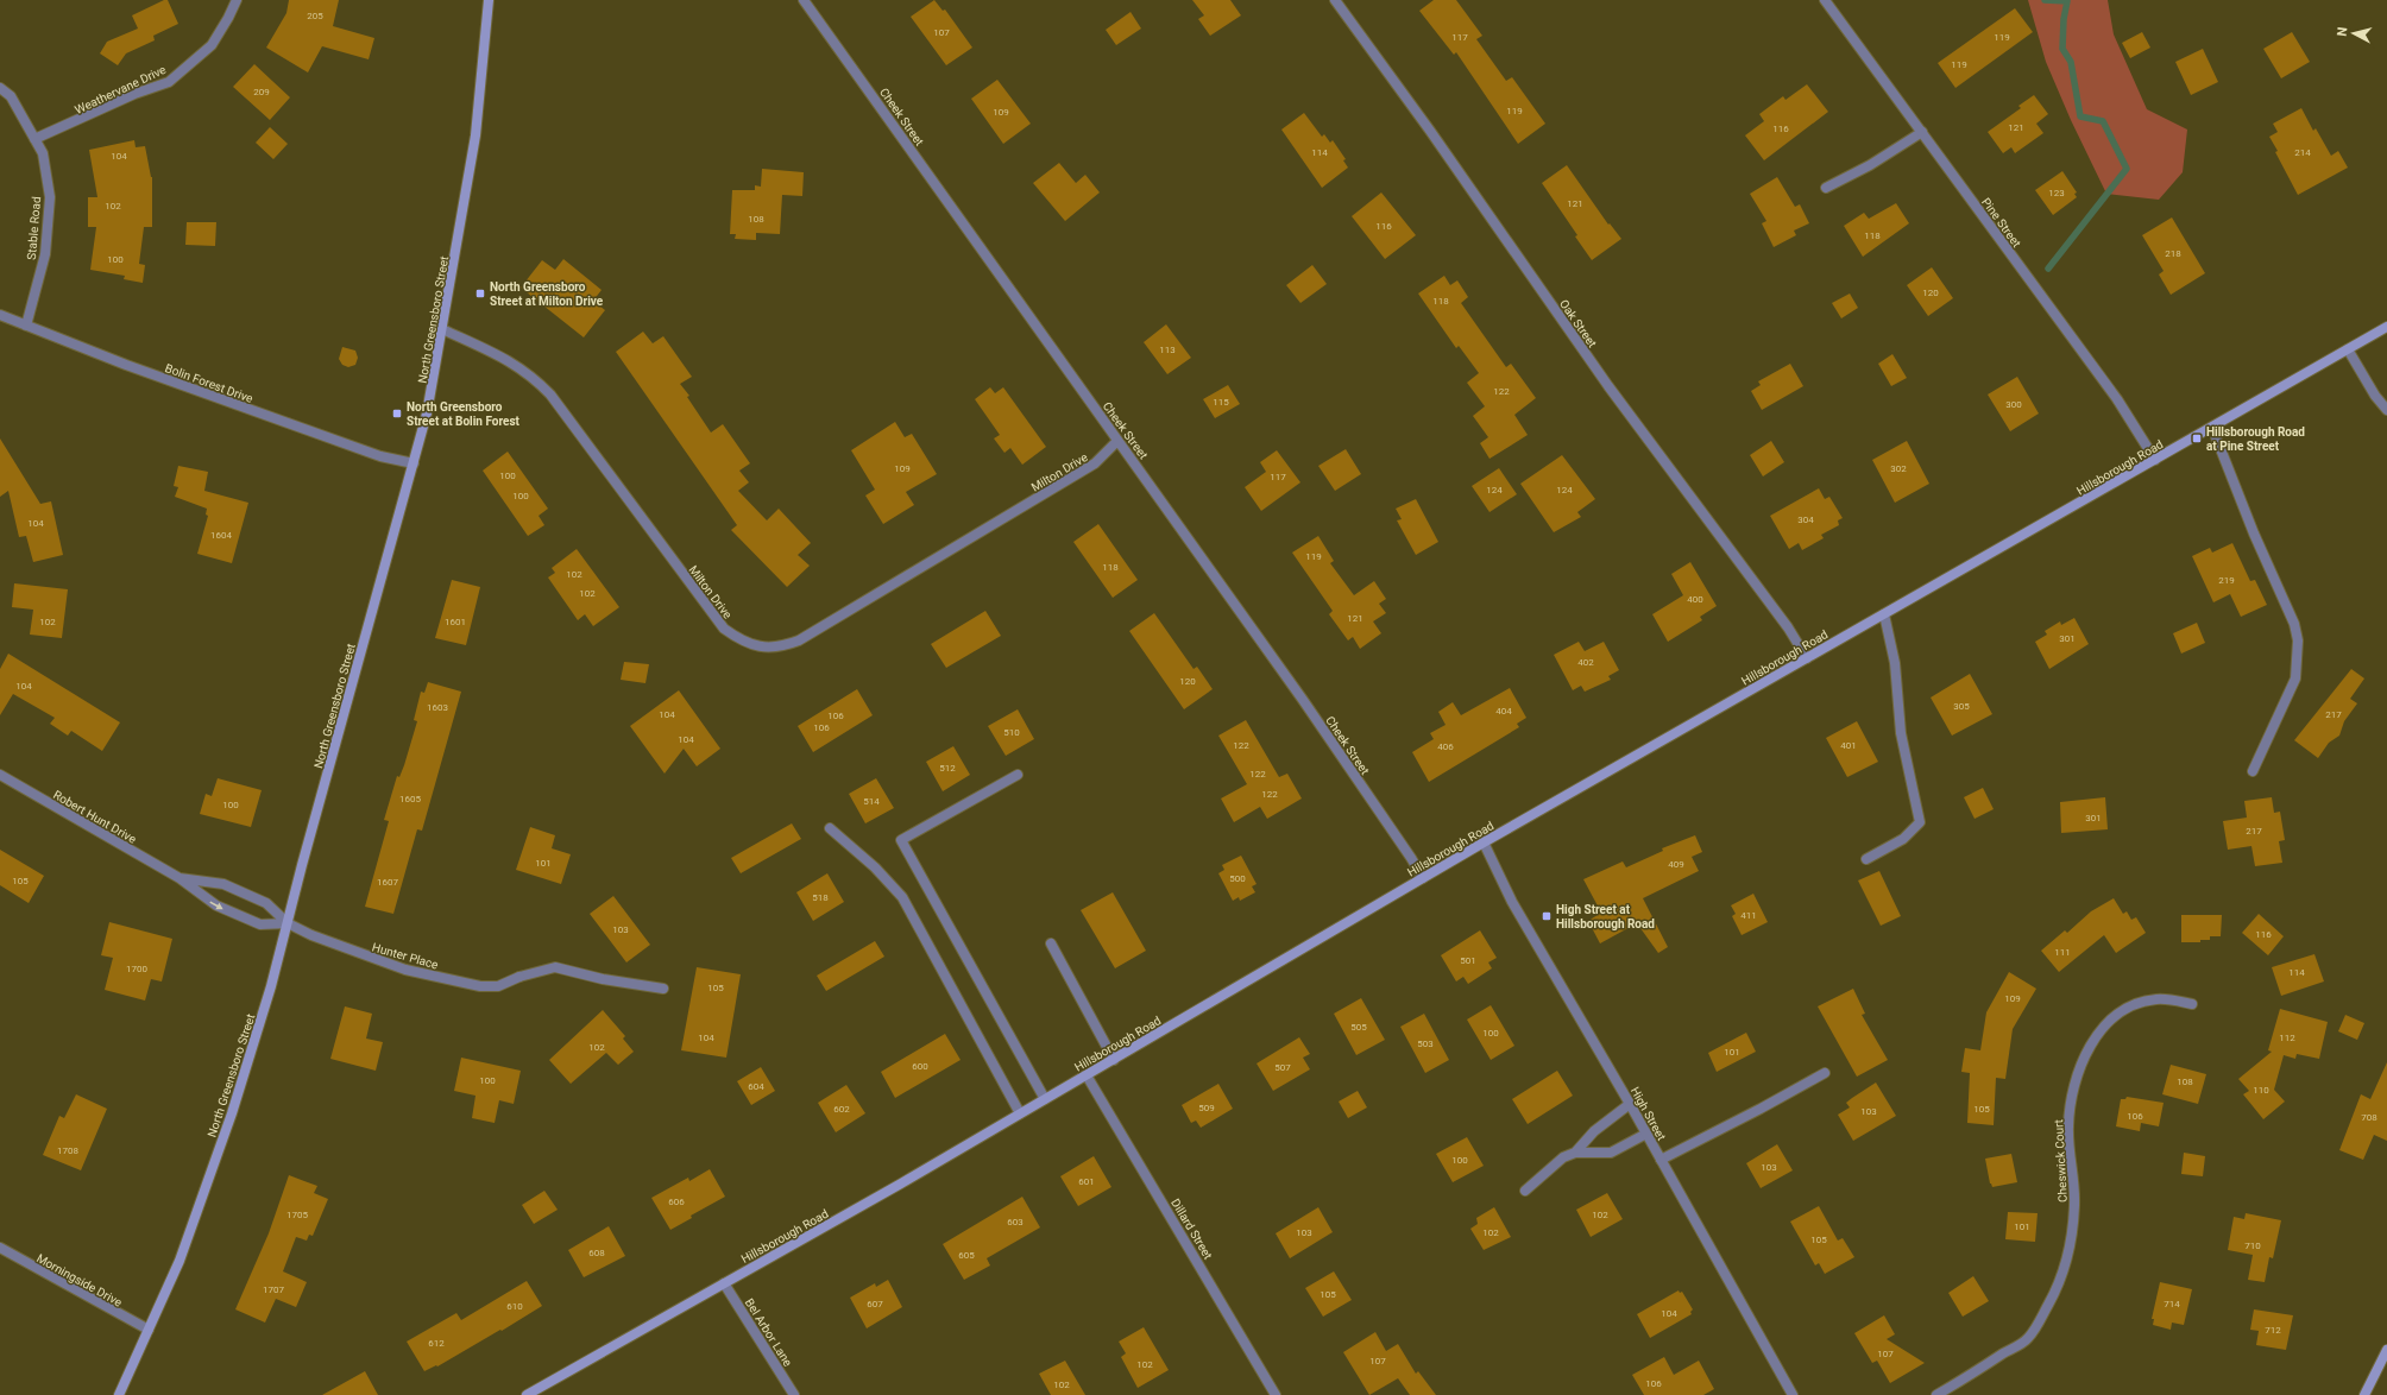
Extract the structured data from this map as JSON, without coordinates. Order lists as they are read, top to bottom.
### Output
{
  "streets": {
    "street": [
      "Weathervane Drive",
      "Cheek Street",
      "Pine Street",
      "Stable Road",
      "North Greensboro Street",
      "Oak Street",
      "Bolin Forest Drive",
      "Hillsborough Road",
      "Milton Drive",
      "Robert Hunt Drive",
      "Hunter Place",
      "High Street",
      "Cheswick Court",
      "Dillard Street",
      "Morningside Drive",
      "Bel Arbor Lane"
    ]
  },
  "crossings": [
    ["Weathervane Drive", "Stable Road"],
    ["Cheek Street", "Hillsborough Road"],
    ["Cheek Street", "Milton Drive"],
    ["Pine Street", "Hillsborough Road"],
    ["Stable Road", "Bolin Forest Drive"],
    ["North Greensboro Street", "Bolin Forest Drive"],
    ["North Greensboro Street", "Milton Drive"],
    ["North Greensboro Street", "Robert Hunt Drive"],
    ["North Greensboro Street", "Hunter Place"],
    ["North Greensboro Street", "Morningside Drive"],
    ["Oak Street", "Hillsborough Road"],
    ["Hillsborough Road", "High Street"],
    ["Hillsborough Road", "Dillard Street"],
    ["Hillsborough Road", "Bel Arbor Lane"],
    ["Robert Hunt Drive", "Hunter Place"]
  ],
  "places": {
    "transit": [
      "North Greensboro Street at Milton Drive",
      "North Greensboro Street at Bolin Forest",
      "Hillsborough Road at Pine Street",
      "High Street at Hillsborough Road"
    ]
  },
  "house_numbers": [
    "205",
    "107",
    "117",
    "119",
    "119",
    "209",
    "119",
    "109",
    "121",
    "116",
    "114",
    "214",
    "104",
    "123",
    "121",
    "102",
    "108",
    "116",
    "118",
    "218",
    "100",
    "120",
    "118",
    "113",
    "122",
    "115",
    "300",
    "109",
    "302",
    "100",
    "117",
    "124",
    "124",
    "100",
    "304",
    "104",
    "1604",
    "119",
    "118",
    "102",
    "219",
    "102",
    "400",
    "121",
    "102",
    "1601",
    "301",
    "402",
    "120",
    "104",
    "305",
    "1603",
    "404",
    "104",
    "217",
    "106",
    "106",
    "510",
    "104",
    "122",
    "401",
    "406",
    "512",
    "122",
    "122",
    "1605",
    "514",
    "100",
    "301",
    "217",
    "101",
    "409",
    "500",
    "105",
    "1607",
    "518",
    "411",
    "103",
    "116",
    "111",
    "501",
    "1700",
    "114",
    "105",
    "109",
    "505",
    "100",
    "104",
    "112",
    "503",
    "102",
    "101",
    "600",
    "507",
    "100",
    "108",
    "604",
    "110",
    "509",
    "602",
    "105",
    "103",
    "106",
    "708",
    "1708",
    "100",
    "103",
    "601",
    "606",
    "1705",
    "102",
    "603",
    "101",
    "103",
    "102",
    "105",
    "710",
    "608",
    "605",
    "1707",
    "105",
    "607",
    "714",
    "610",
    "104",
    "712",
    "612",
    "107",
    "107",
    "102",
    "106",
    "102"
  ],
  "north": "left"
}
